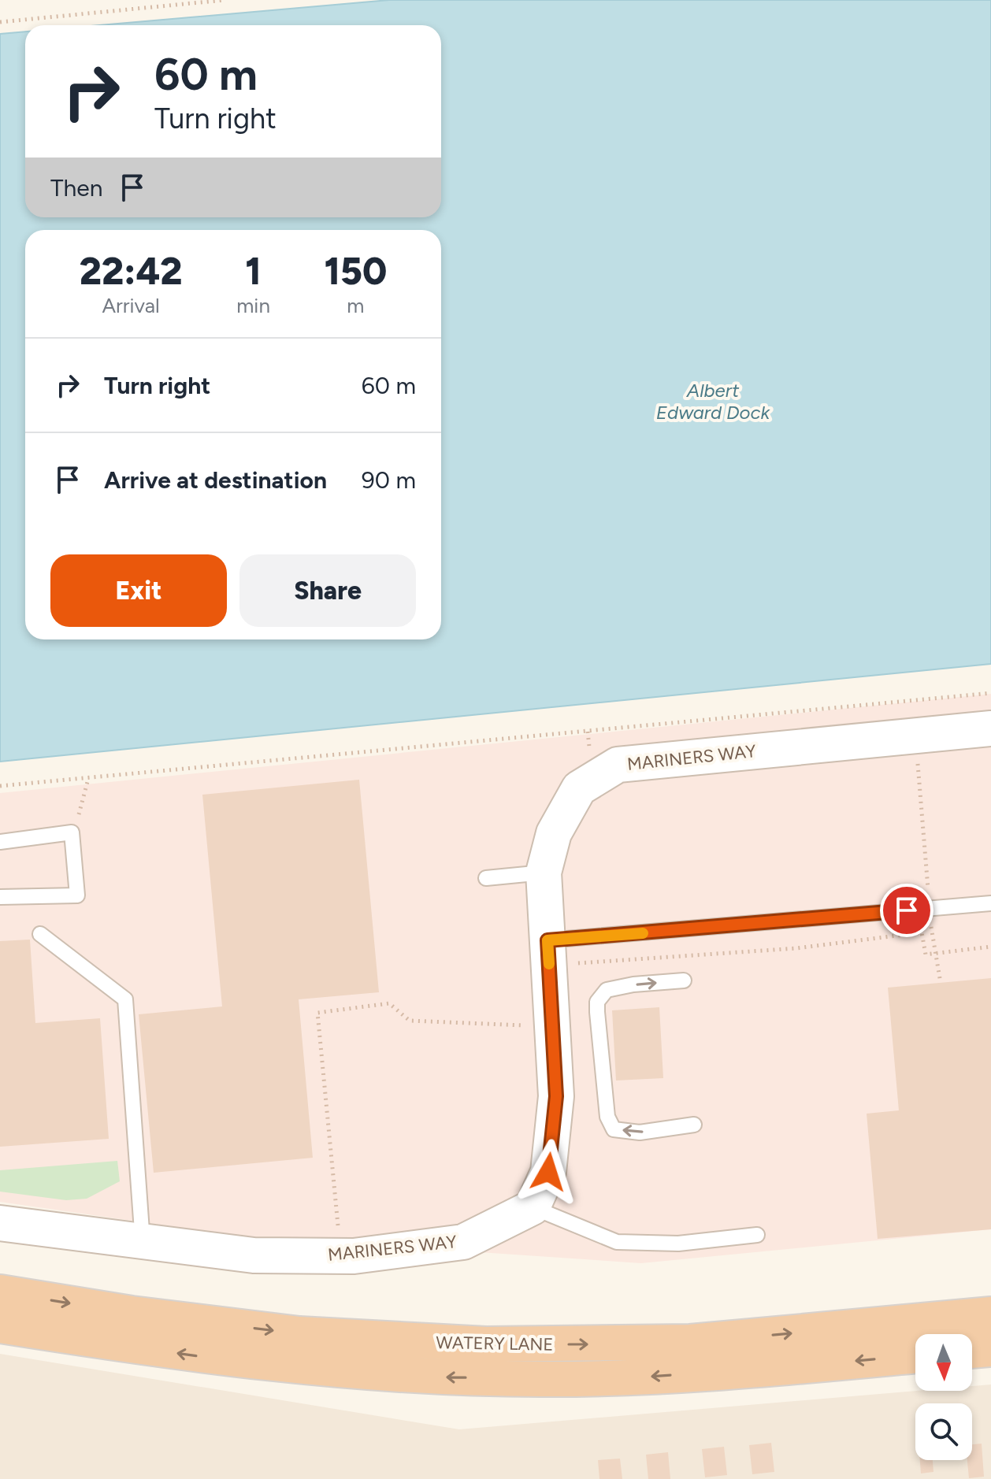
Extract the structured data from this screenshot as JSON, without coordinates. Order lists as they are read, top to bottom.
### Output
{
  "streets": {
    "highway": ["WATERY LANE"],
    "street": ["MARINERS WAY"]
  },
  "water": ["Albert Edward Dock"],
  "north": "bottom",
  "page": {
    "turn": ["60 m", "Turn right"],
    "then": "Then",
    "eta": [
      "22:42",
      "Arrival",
      "1",
      "min",
      "150",
      "m"
    ],
    "list": [
      {
        "name": "Turn right",
        "value": "60 m"
      },
      {
        "name": "Arrive at destination",
        "value": "90 m"
      }
    ],
    "buttons": ["Exit", "Share"]
  }
}
